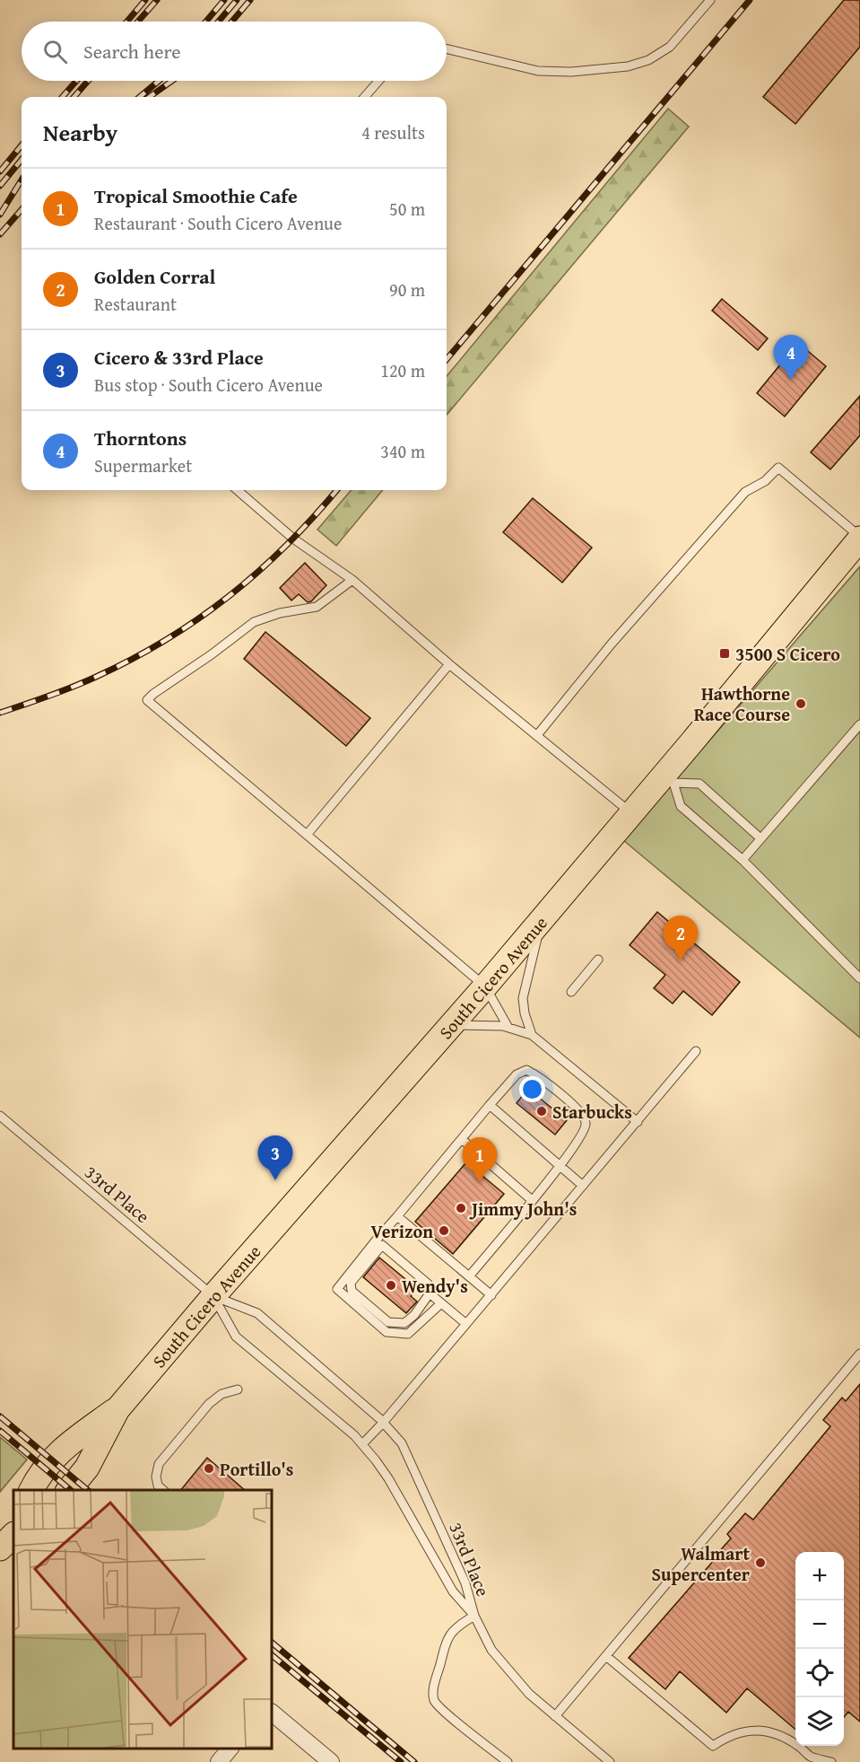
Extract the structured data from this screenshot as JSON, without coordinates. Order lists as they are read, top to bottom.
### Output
{
  "streets": {
    "main road": ["South Cicero Avenue"],
    "lane": ["33rd Place"]
  },
  "crossings": [
    ["South Cicero Avenue", "33rd Place"]
  ],
  "places": {
    "transit": ["3500 S Cicero"],
    "other": [
      "Hawthorne Race Course",
      "Starbucks",
      "Jimmy John's",
      "Verizon",
      "Wendy's",
      "Portillo's",
      "Walmart Supercenter"
    ]
  },
  "page": {
    "search": "Search here",
    "heading": ["Nearby", "4 results"],
    "list": [
      {
        "mark": "1",
        "name": "Tropical Smoothie Cafe",
        "note": "Restaurant · South Cicero Avenue",
        "value": "50 m"
      },
      {
        "mark": "2",
        "name": "Golden Corral",
        "note": "Restaurant",
        "value": "90 m"
      },
      {
        "mark": "3",
        "name": "Cicero & 33rd Place",
        "note": "Bus stop · South Cicero Avenue",
        "value": "120 m"
      },
      {
        "mark": "4",
        "name": "Thorntons",
        "note": "Supermarket",
        "value": "340 m"
      }
    ],
    "pins": [
      "4",
      "2",
      "3",
      "1"
    ],
    "map_buttons": ["+", "−"]
  }
}
